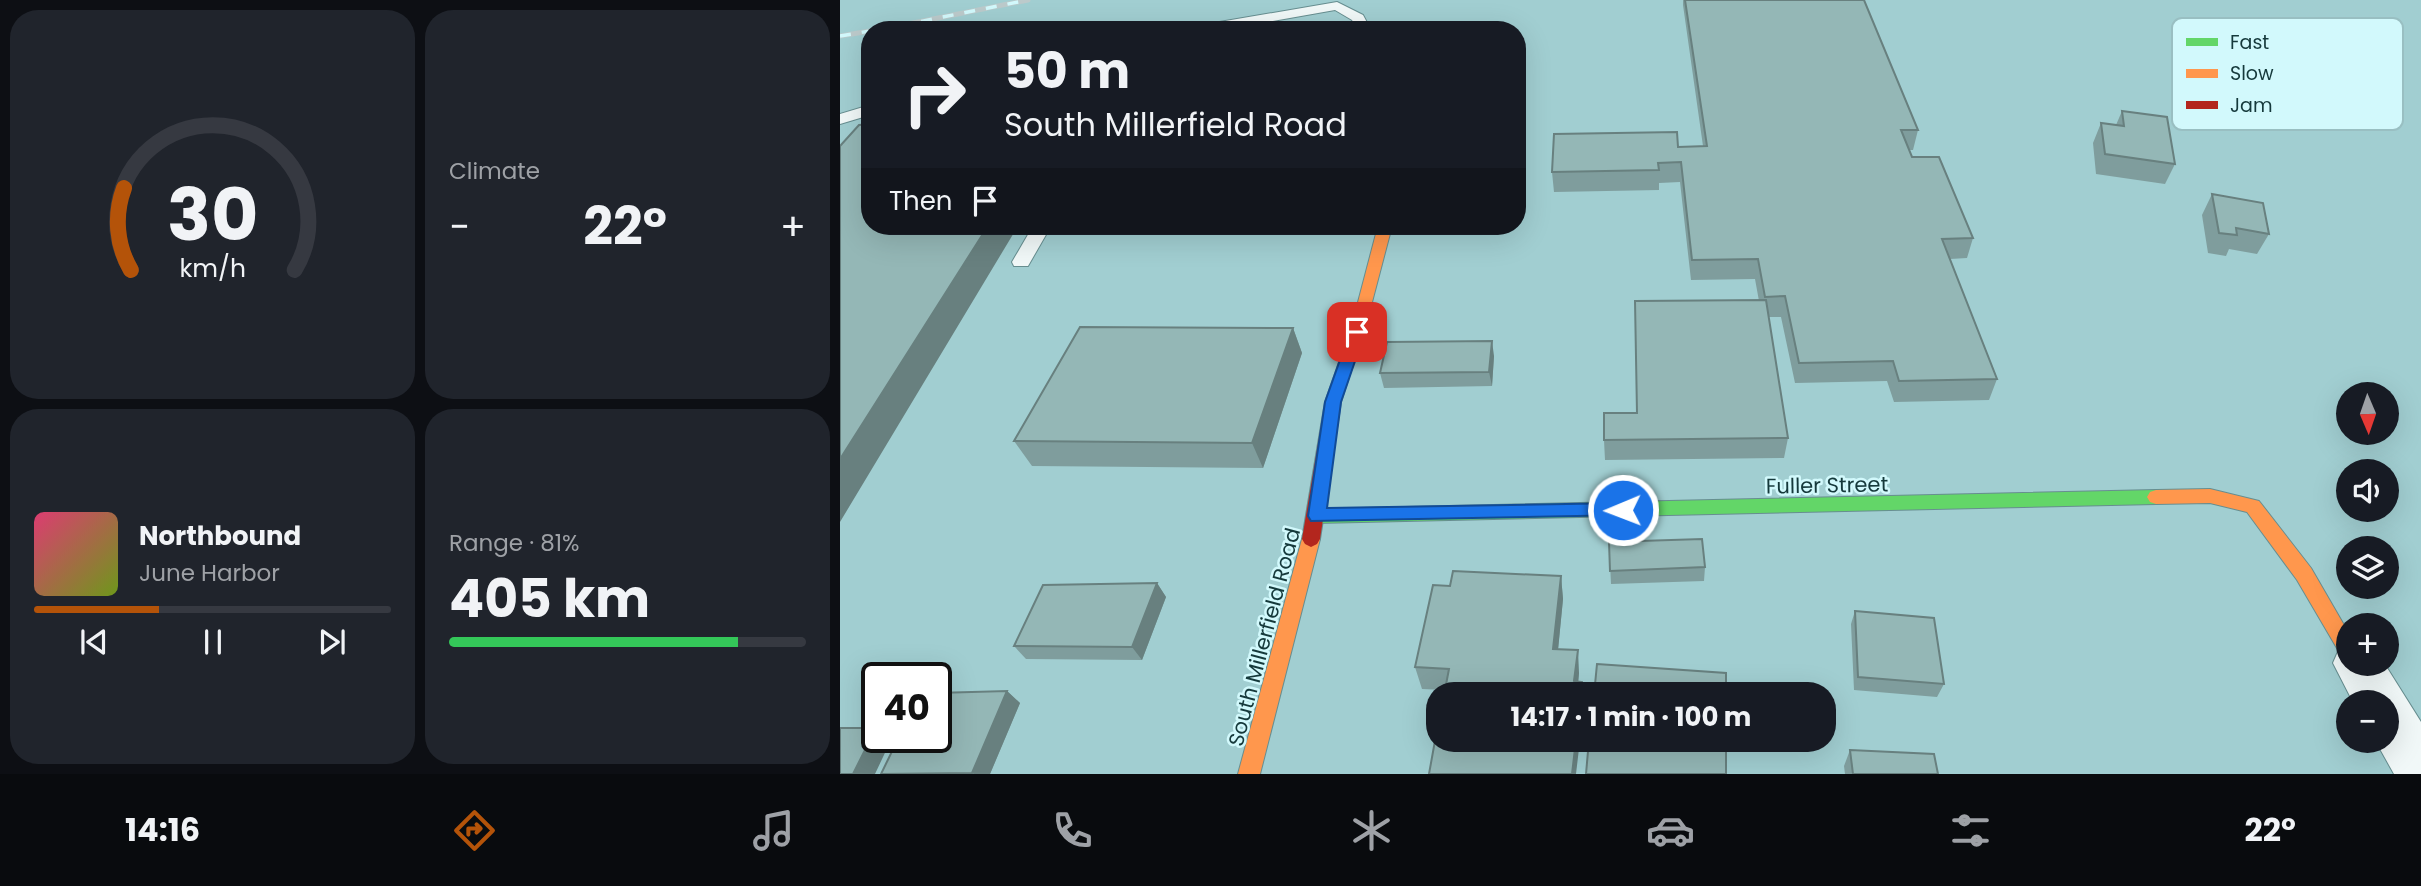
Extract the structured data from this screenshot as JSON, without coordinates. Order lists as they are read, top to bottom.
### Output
{
  "streets": {
    "street": ["Fuller Street", "South Millerfield Road"]
  },
  "crossings": [
    ["Fuller Street", "South Millerfield Road"]
  ],
  "legend": ["Fast", "Slow", "Jam"],
  "north": "bottom",
  "page": {
    "tile": [
      "Climate",
      ["Range · 81%", "405 km"]
    ],
    "turn": ["50 m", "South Millerfield Road"],
    "then": "Then",
    "heat": ["−", "22°", "+"],
    "map_buttons": ["+", "−"],
    "song": ["Northbound", "June Harbor"],
    "limit": "40",
    "trip": "14:17 · 1 min · 100 m",
    "tabs": ["14:16", "22°"],
    "gauge": ["30", "km/h"]
  }
}
